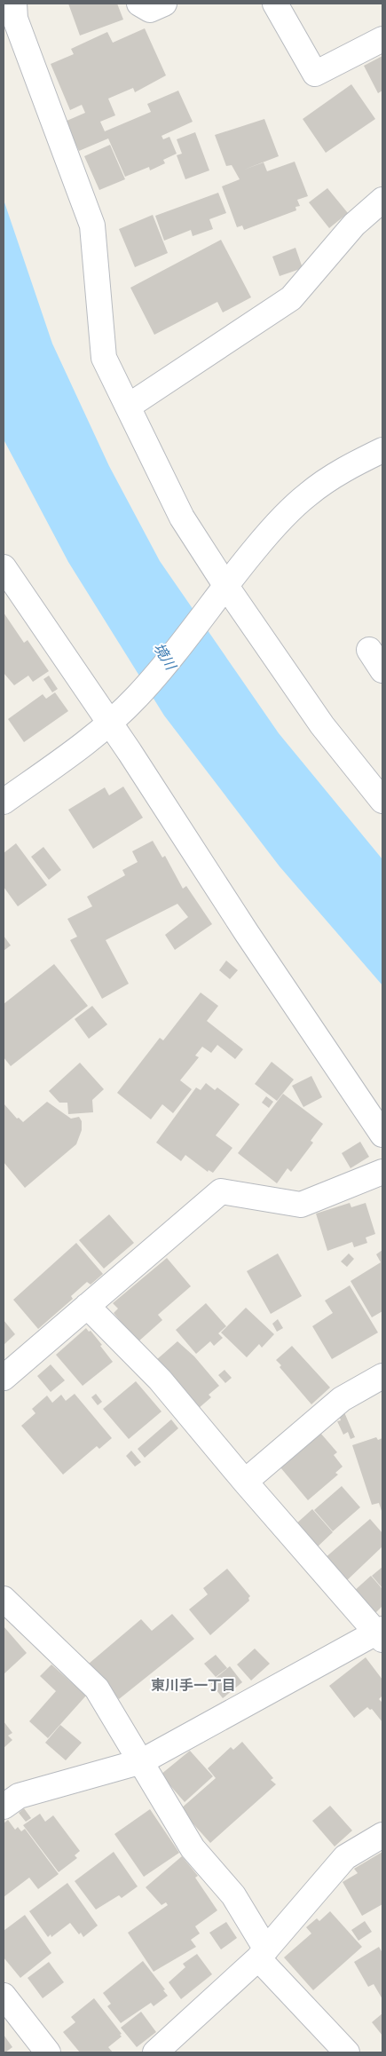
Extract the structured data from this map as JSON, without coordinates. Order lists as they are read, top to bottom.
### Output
{
  "districts": ["東川手一丁目"],
  "water": ["境川"]
}
